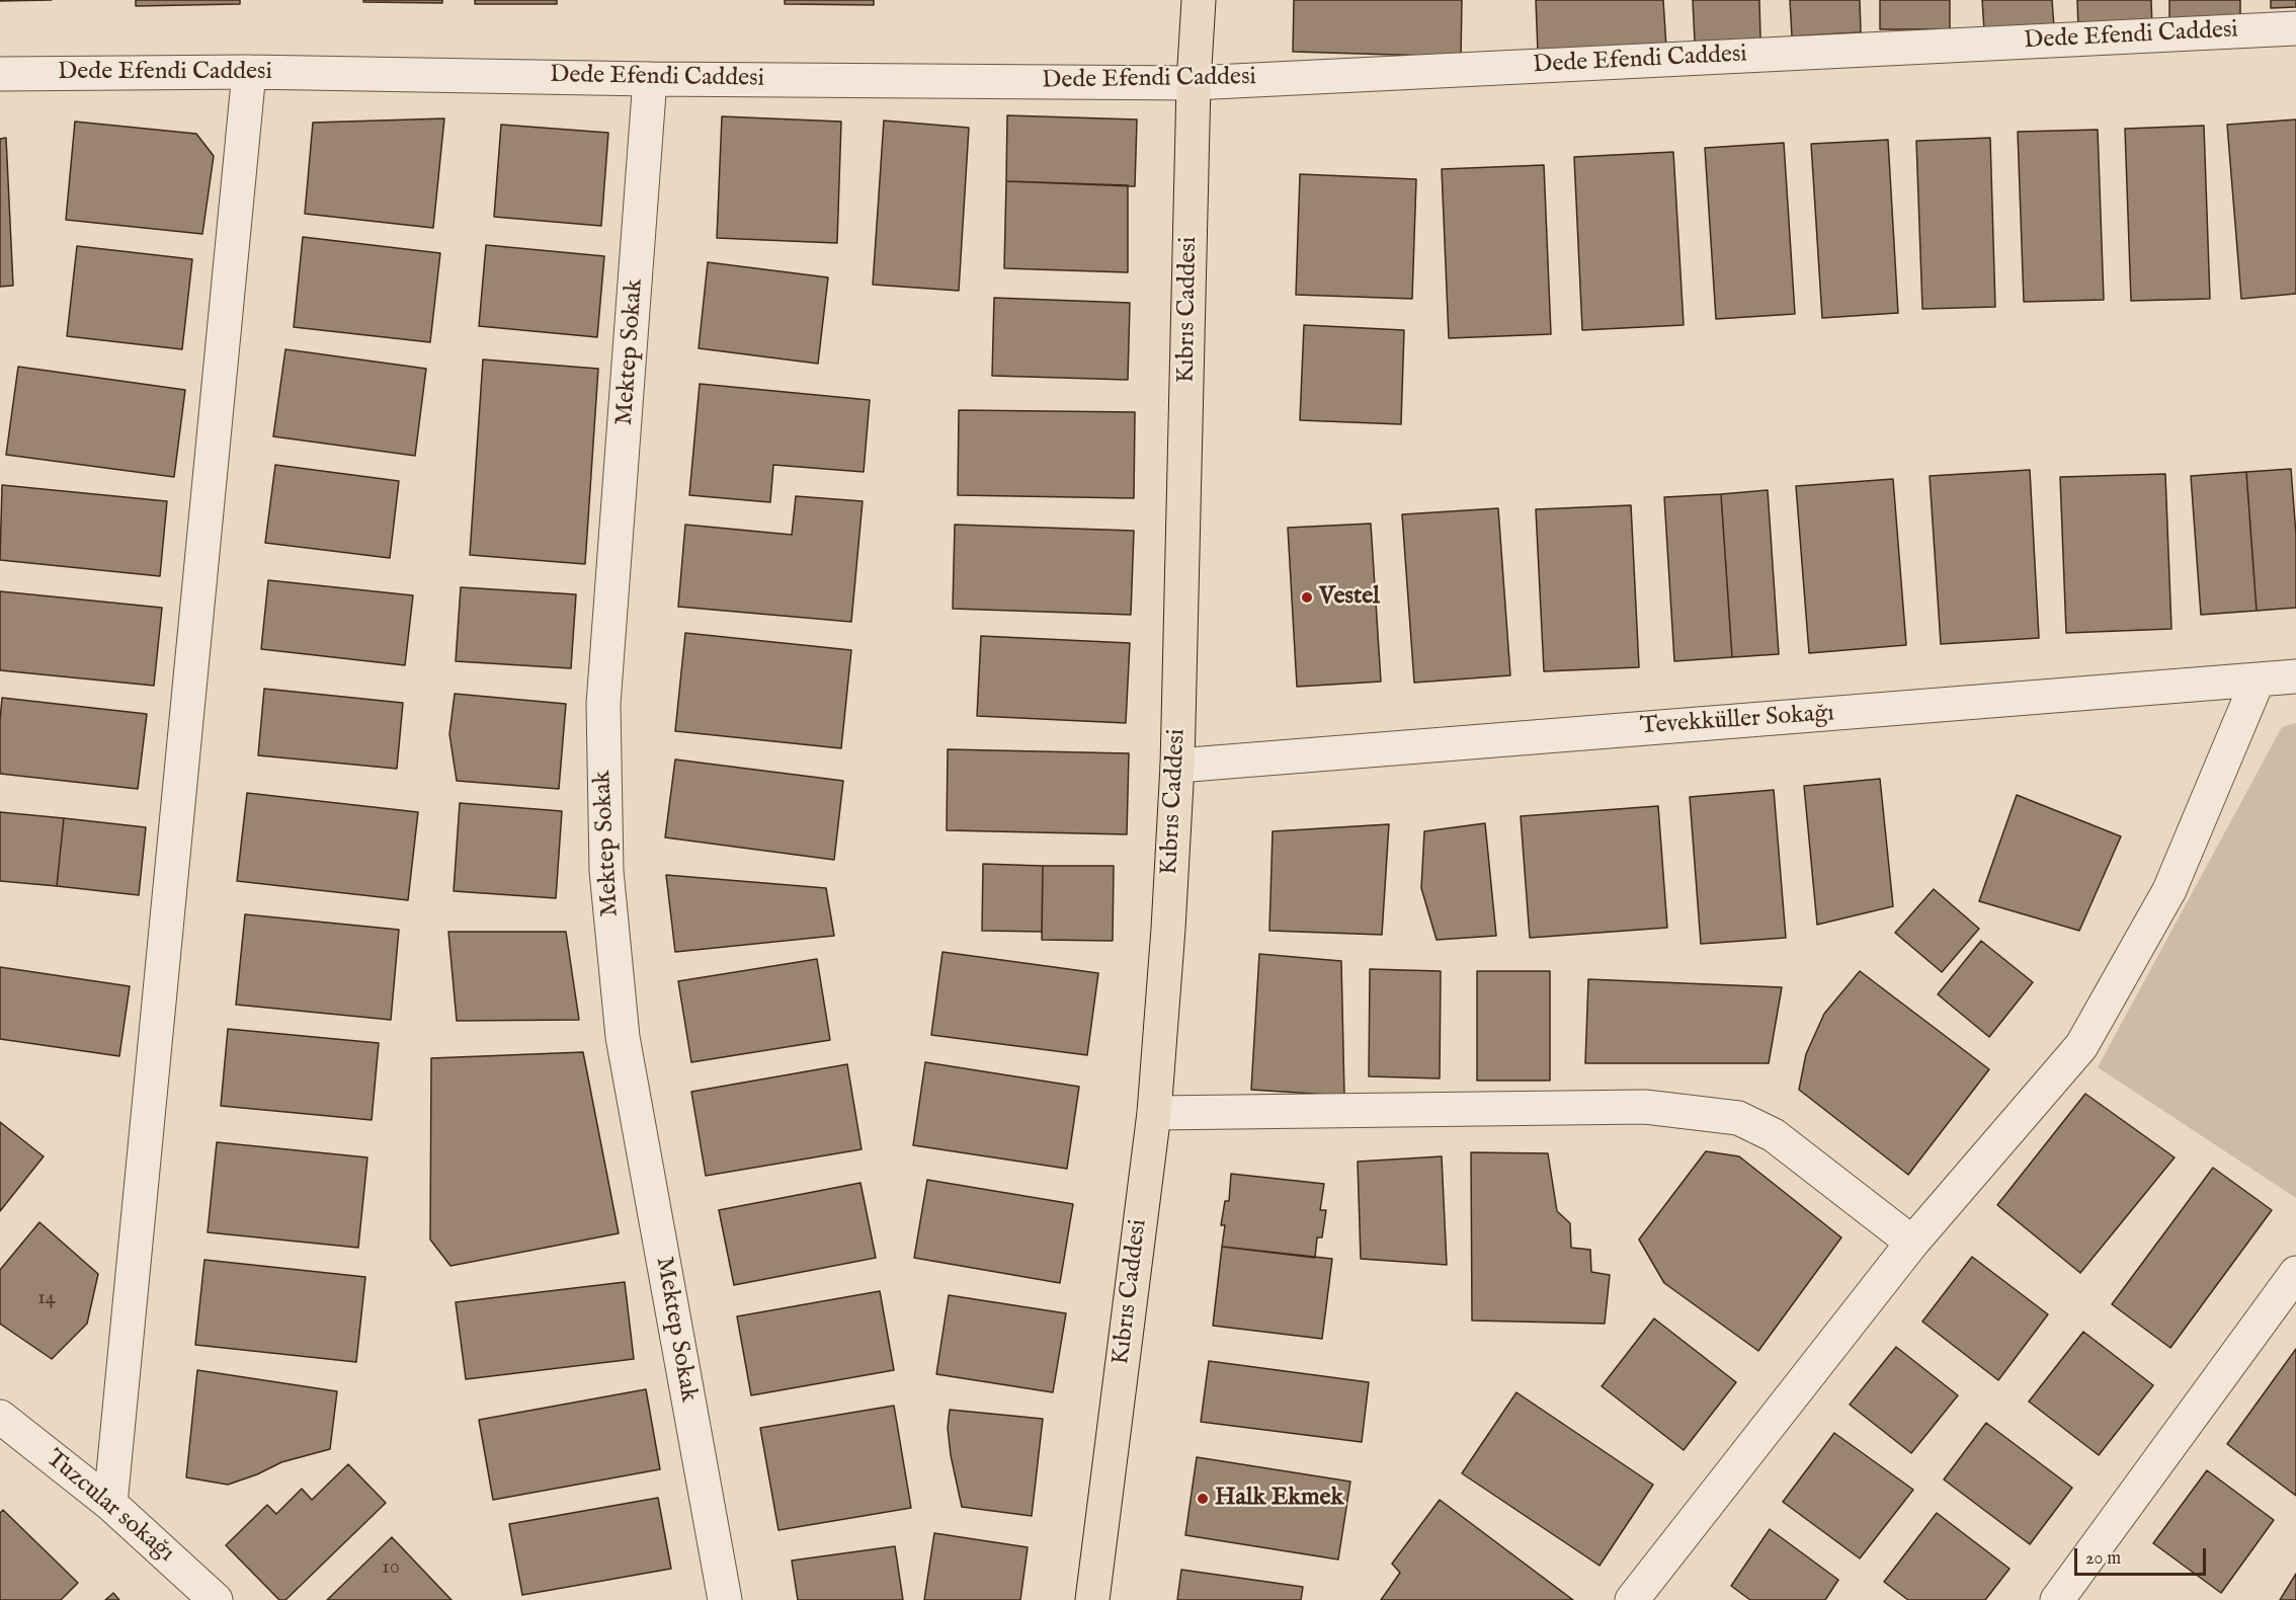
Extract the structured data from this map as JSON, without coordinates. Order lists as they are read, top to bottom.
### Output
{
  "streets": {
    "main road": ["Kıbrıs Caddesi"],
    "street": [
      "Dede Efendi Caddesi",
      "Mektep Sokak",
      "Tevekküller Sokağı",
      "Tuzcular sokağı"
    ]
  },
  "crossings": [
    ["Dede Efendi Caddesi", "Kıbrıs Caddesi"],
    ["Dede Efendi Caddesi", "Mektep Sokak"],
    ["Kıbrıs Caddesi", "Tevekküller Sokağı"]
  ],
  "places": ["Vestel", "Halk Ekmek"],
  "house_numbers": ["14", "10"],
  "scale_bar": "20 m"
}
